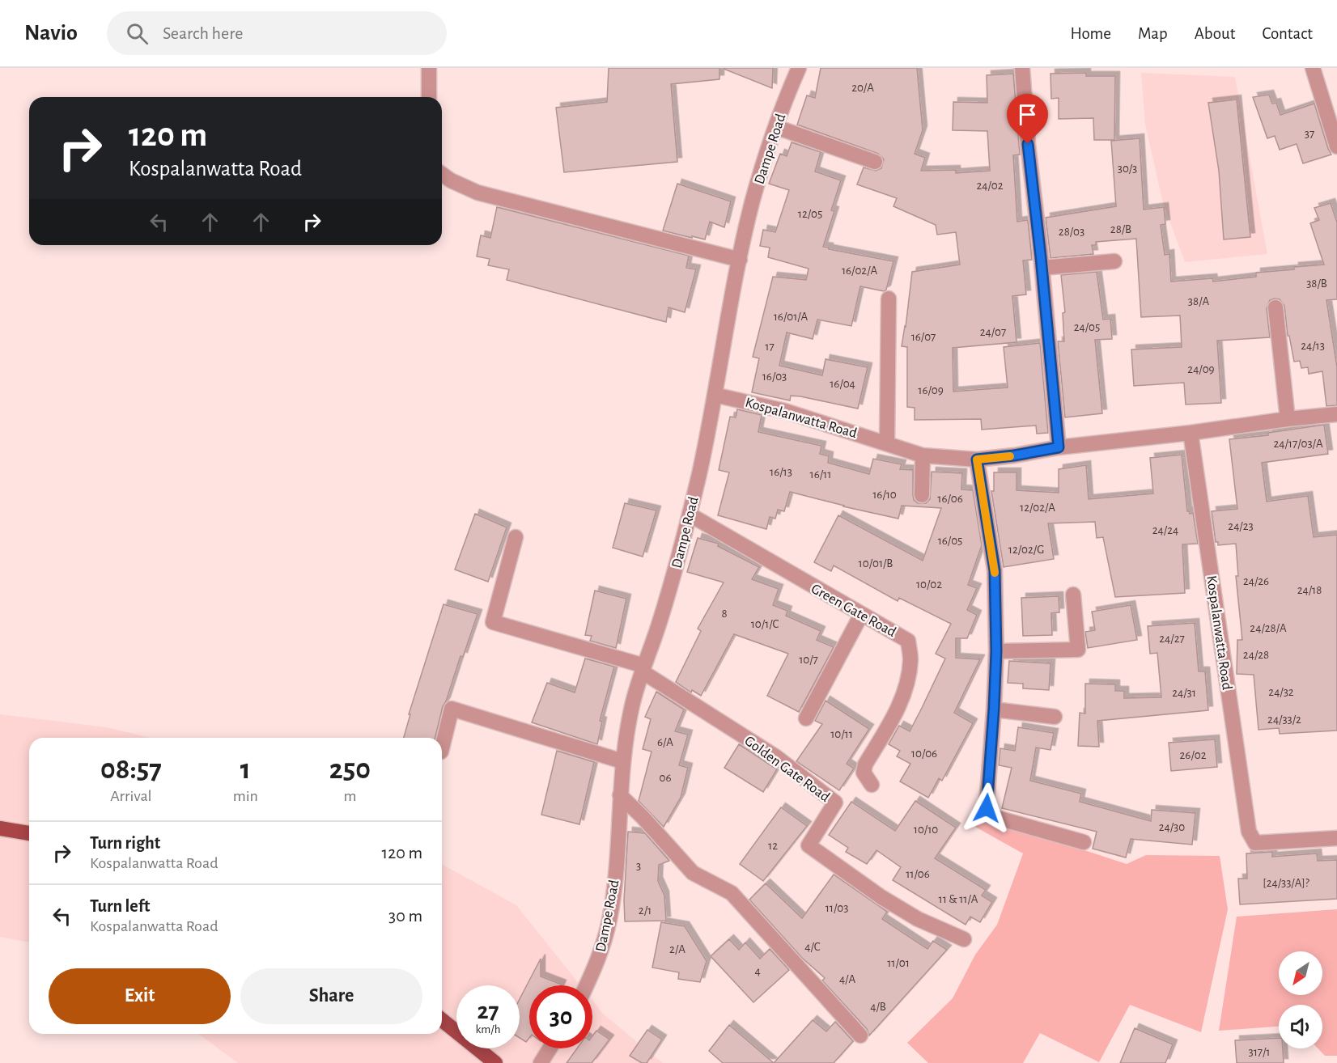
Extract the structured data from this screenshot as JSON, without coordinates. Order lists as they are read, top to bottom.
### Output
{
  "streets": {
    "street": [
      "Dampe Road",
      "Kospalanwatta Road",
      "Green Gate Road",
      "Golden Gate Road"
    ]
  },
  "crossings": [
    ["Dampe Road", "Kospalanwatta Road"],
    ["Dampe Road", "Green Gate Road"],
    ["Dampe Road", "Golden Gate Road"]
  ],
  "house_numbers": [
    "20/A",
    "37",
    "30/3",
    "24/02",
    "12/05",
    "28/B",
    "28/03",
    "16/02/A",
    "38/B",
    "38/A",
    "16/01/A",
    "24/05",
    "24/07",
    "16/07",
    "24/13",
    "17",
    "24/09",
    "16/03",
    "16/04",
    "16/09",
    "24/17/03/A",
    "16/13",
    "16/11",
    "16/10",
    "16/06",
    "12/02/A",
    "24/23",
    "24/24",
    "16/05",
    "12/02/G",
    "10/01/B",
    "24/26",
    "10/02",
    "24/18",
    "8",
    "10/1/C",
    "24/28/A",
    "24/27",
    "24/28",
    "10/7",
    "24/32",
    "24/31",
    "24/33/2",
    "10/11",
    "6/A",
    "10/06",
    "26/02",
    "06",
    "24/30",
    "10/10",
    "12",
    "3",
    "11/06",
    "[24/33/A]?",
    "11 & 11/A",
    "11/03",
    "2/1",
    "4/C",
    "2/A",
    "11/01",
    "4",
    "4/A",
    "4/B",
    "317/1"
  ],
  "north": "bottom left",
  "page": {
    "header": "Navio",
    "search": "Search here",
    "nav": [
      "Home",
      "Map",
      "About",
      "Contact"
    ],
    "turn": ["120 m", "Kospalanwatta Road"],
    "eta": [
      "08:57",
      "Arrival",
      "1",
      "min",
      "250",
      "m"
    ],
    "list": [
      {
        "name": "Turn right",
        "note": "Kospalanwatta Road",
        "value": "120 m"
      },
      {
        "name": "Turn left",
        "note": "Kospalanwatta Road",
        "value": "30 m"
      }
    ],
    "buttons": ["Exit", "Share"],
    "speed": "27 km/h",
    "limit": "30"
  }
}
